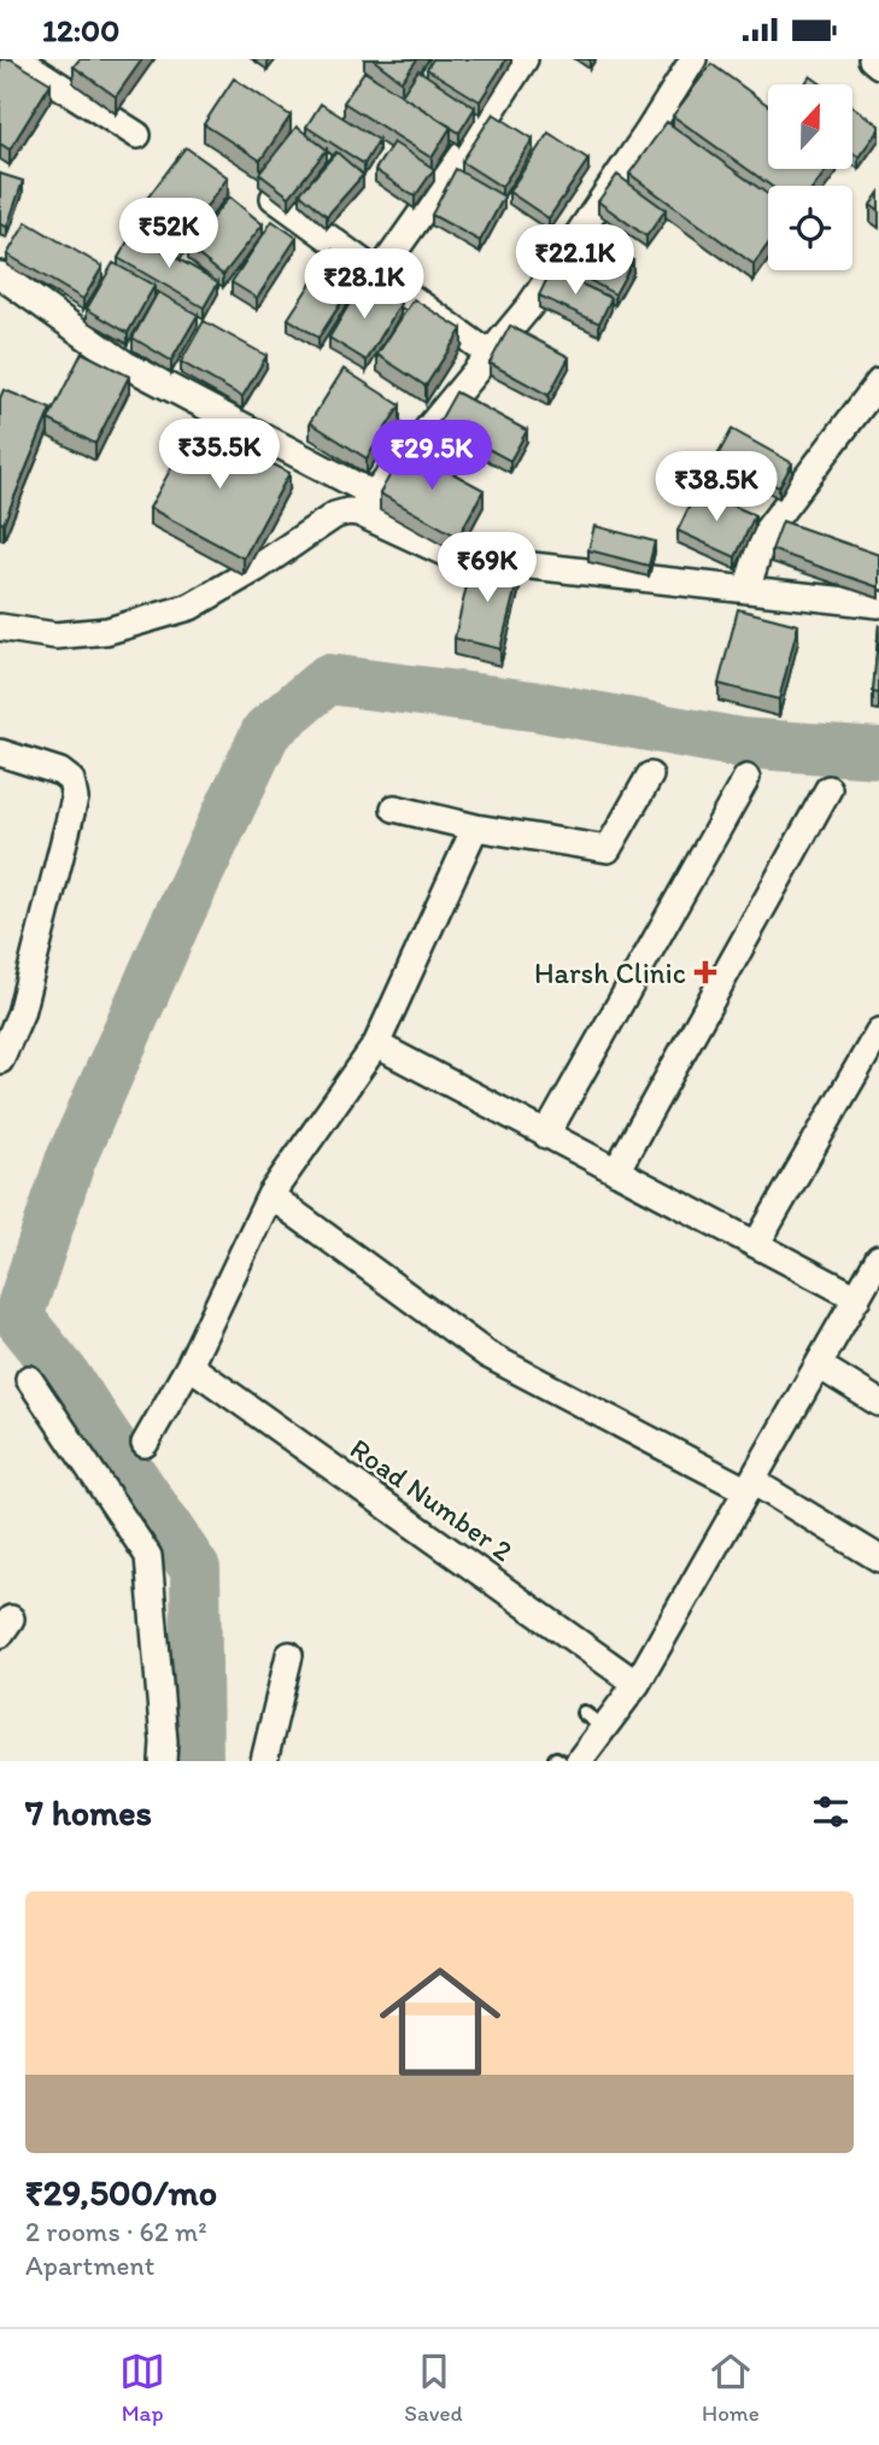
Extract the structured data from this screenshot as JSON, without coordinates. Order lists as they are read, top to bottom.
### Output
{
  "streets": {
    "street": ["Road Number 2"]
  },
  "places": {
    "health": ["Harsh Clinic"]
  },
  "north": "top",
  "page": {
    "status": "12:00",
    "price": [
      "₹52K",
      "₹22.1K",
      "₹28.1K",
      "₹35.5K",
      "₹29.5K",
      "₹38.5K",
      "₹69K"
    ],
    "heading": "7 homes",
    "list": [
      {
        "name": "₹29,500/mo",
        "note": "2 rooms · 62 m² · Apartment"
      }
    ],
    "tabs": ["Map", "Saved", "Home"]
  }
}
